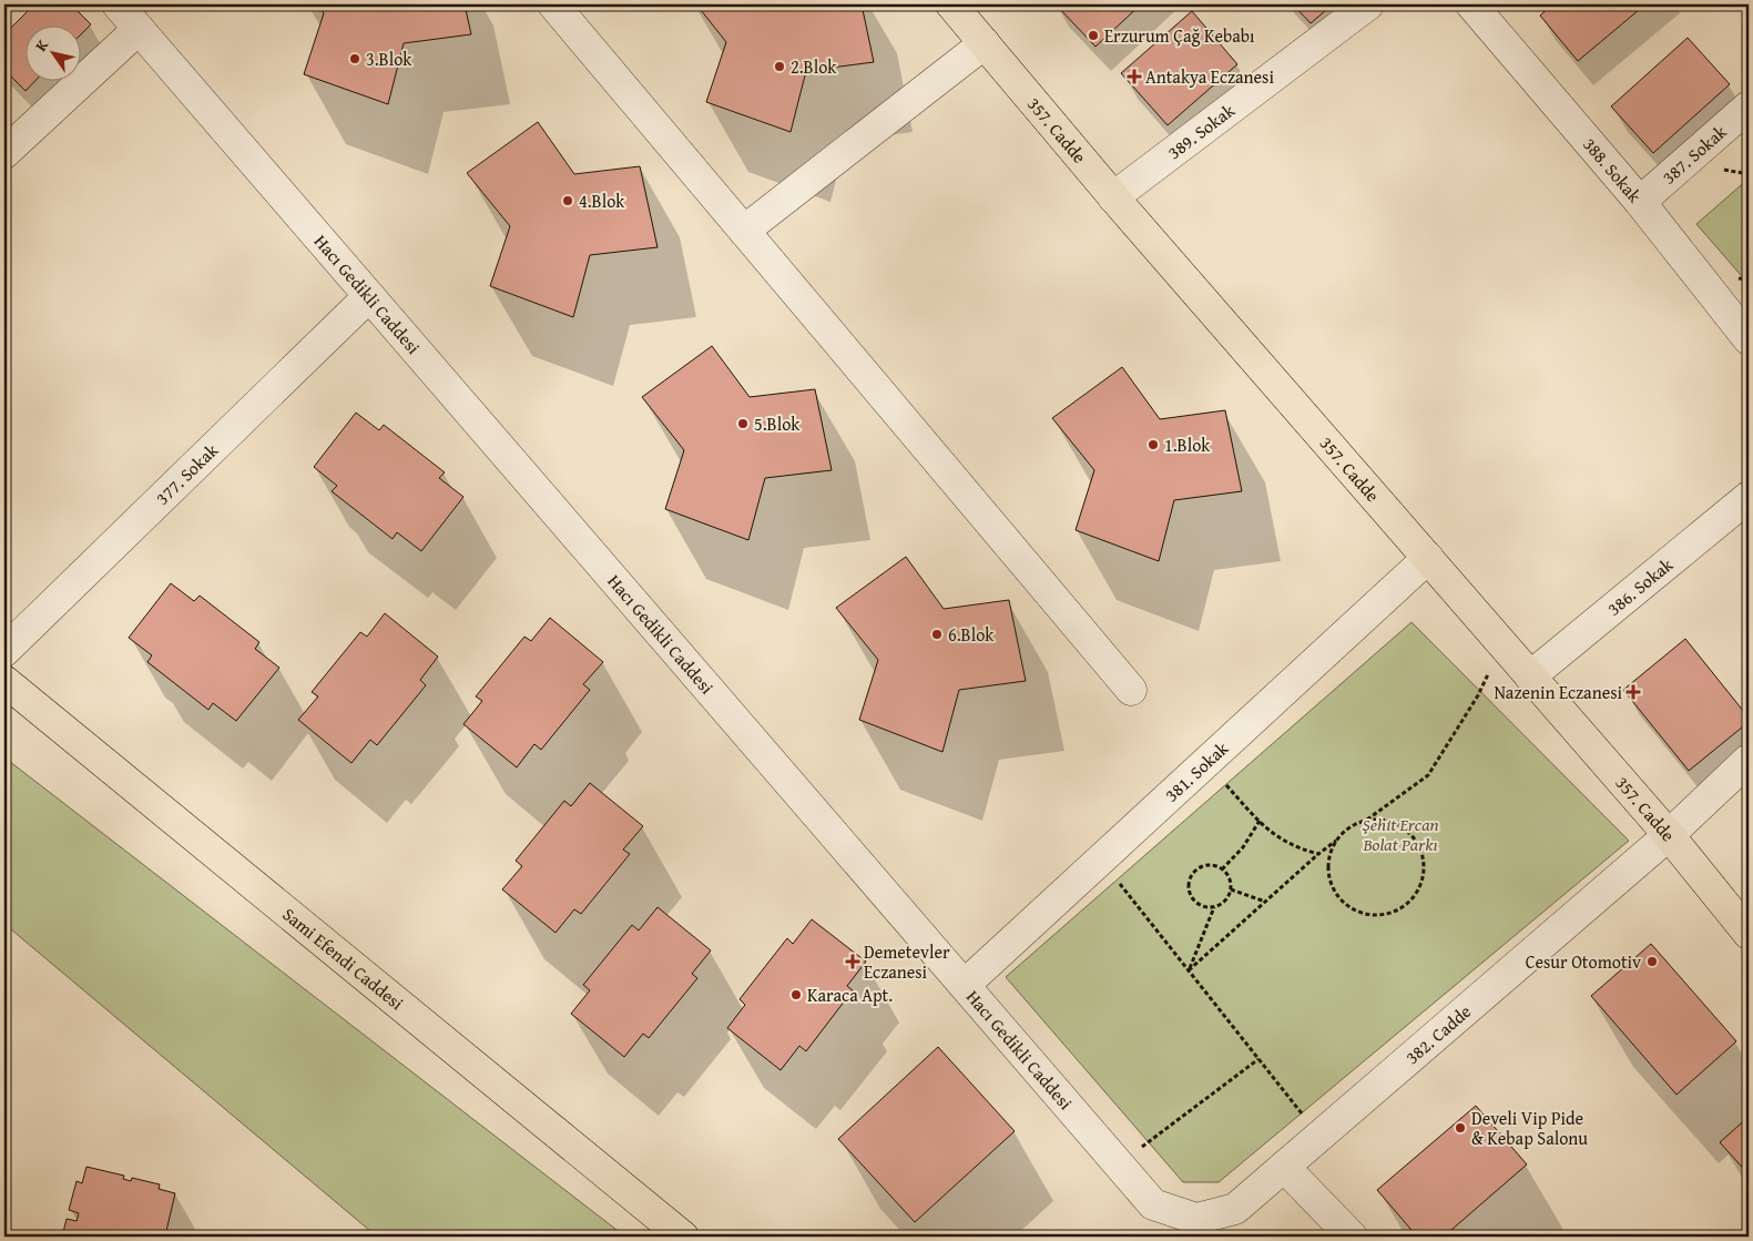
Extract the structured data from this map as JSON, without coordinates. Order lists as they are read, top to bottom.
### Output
{
  "streets": {
    "main road": ["357. Cadde", "Sami Efendi Caddesi"],
    "street": [
      "389. Sokak",
      "387. Sokak",
      "388. Sokak",
      "Hacı Gedikli Caddesi",
      "377. Sokak",
      "386. Sokak",
      "381. Sokak",
      "382. Cadde"
    ]
  },
  "crossings": [
    ["357. Cadde", "389. Sokak"],
    ["357. Cadde", "386. Sokak"],
    ["357. Cadde", "381. Sokak"],
    ["357. Cadde", "382. Cadde"],
    ["387. Sokak", "388. Sokak"],
    ["Hacı Gedikli Caddesi", "377. Sokak"],
    ["Hacı Gedikli Caddesi", "381. Sokak"],
    ["Hacı Gedikli Caddesi", "382. Cadde"]
  ],
  "parks": ["Şehit Ercan Bolat Parkı"],
  "places": {
    "other": [
      "Erzurum Çağ Kebabı",
      "3.Blok",
      "2.Blok",
      "4.Blok",
      "5.Blok",
      "1.Blok",
      "6.Blok",
      "Cesur Otomotiv",
      "Karaca Apt.",
      "Develi Vip Pide & Kebap Salonu"
    ],
    "health": ["Antakya Eczanesi", "Nazenin Eczanesi", "Demetevler Eczanesi"]
  },
  "north": "top left"
}
